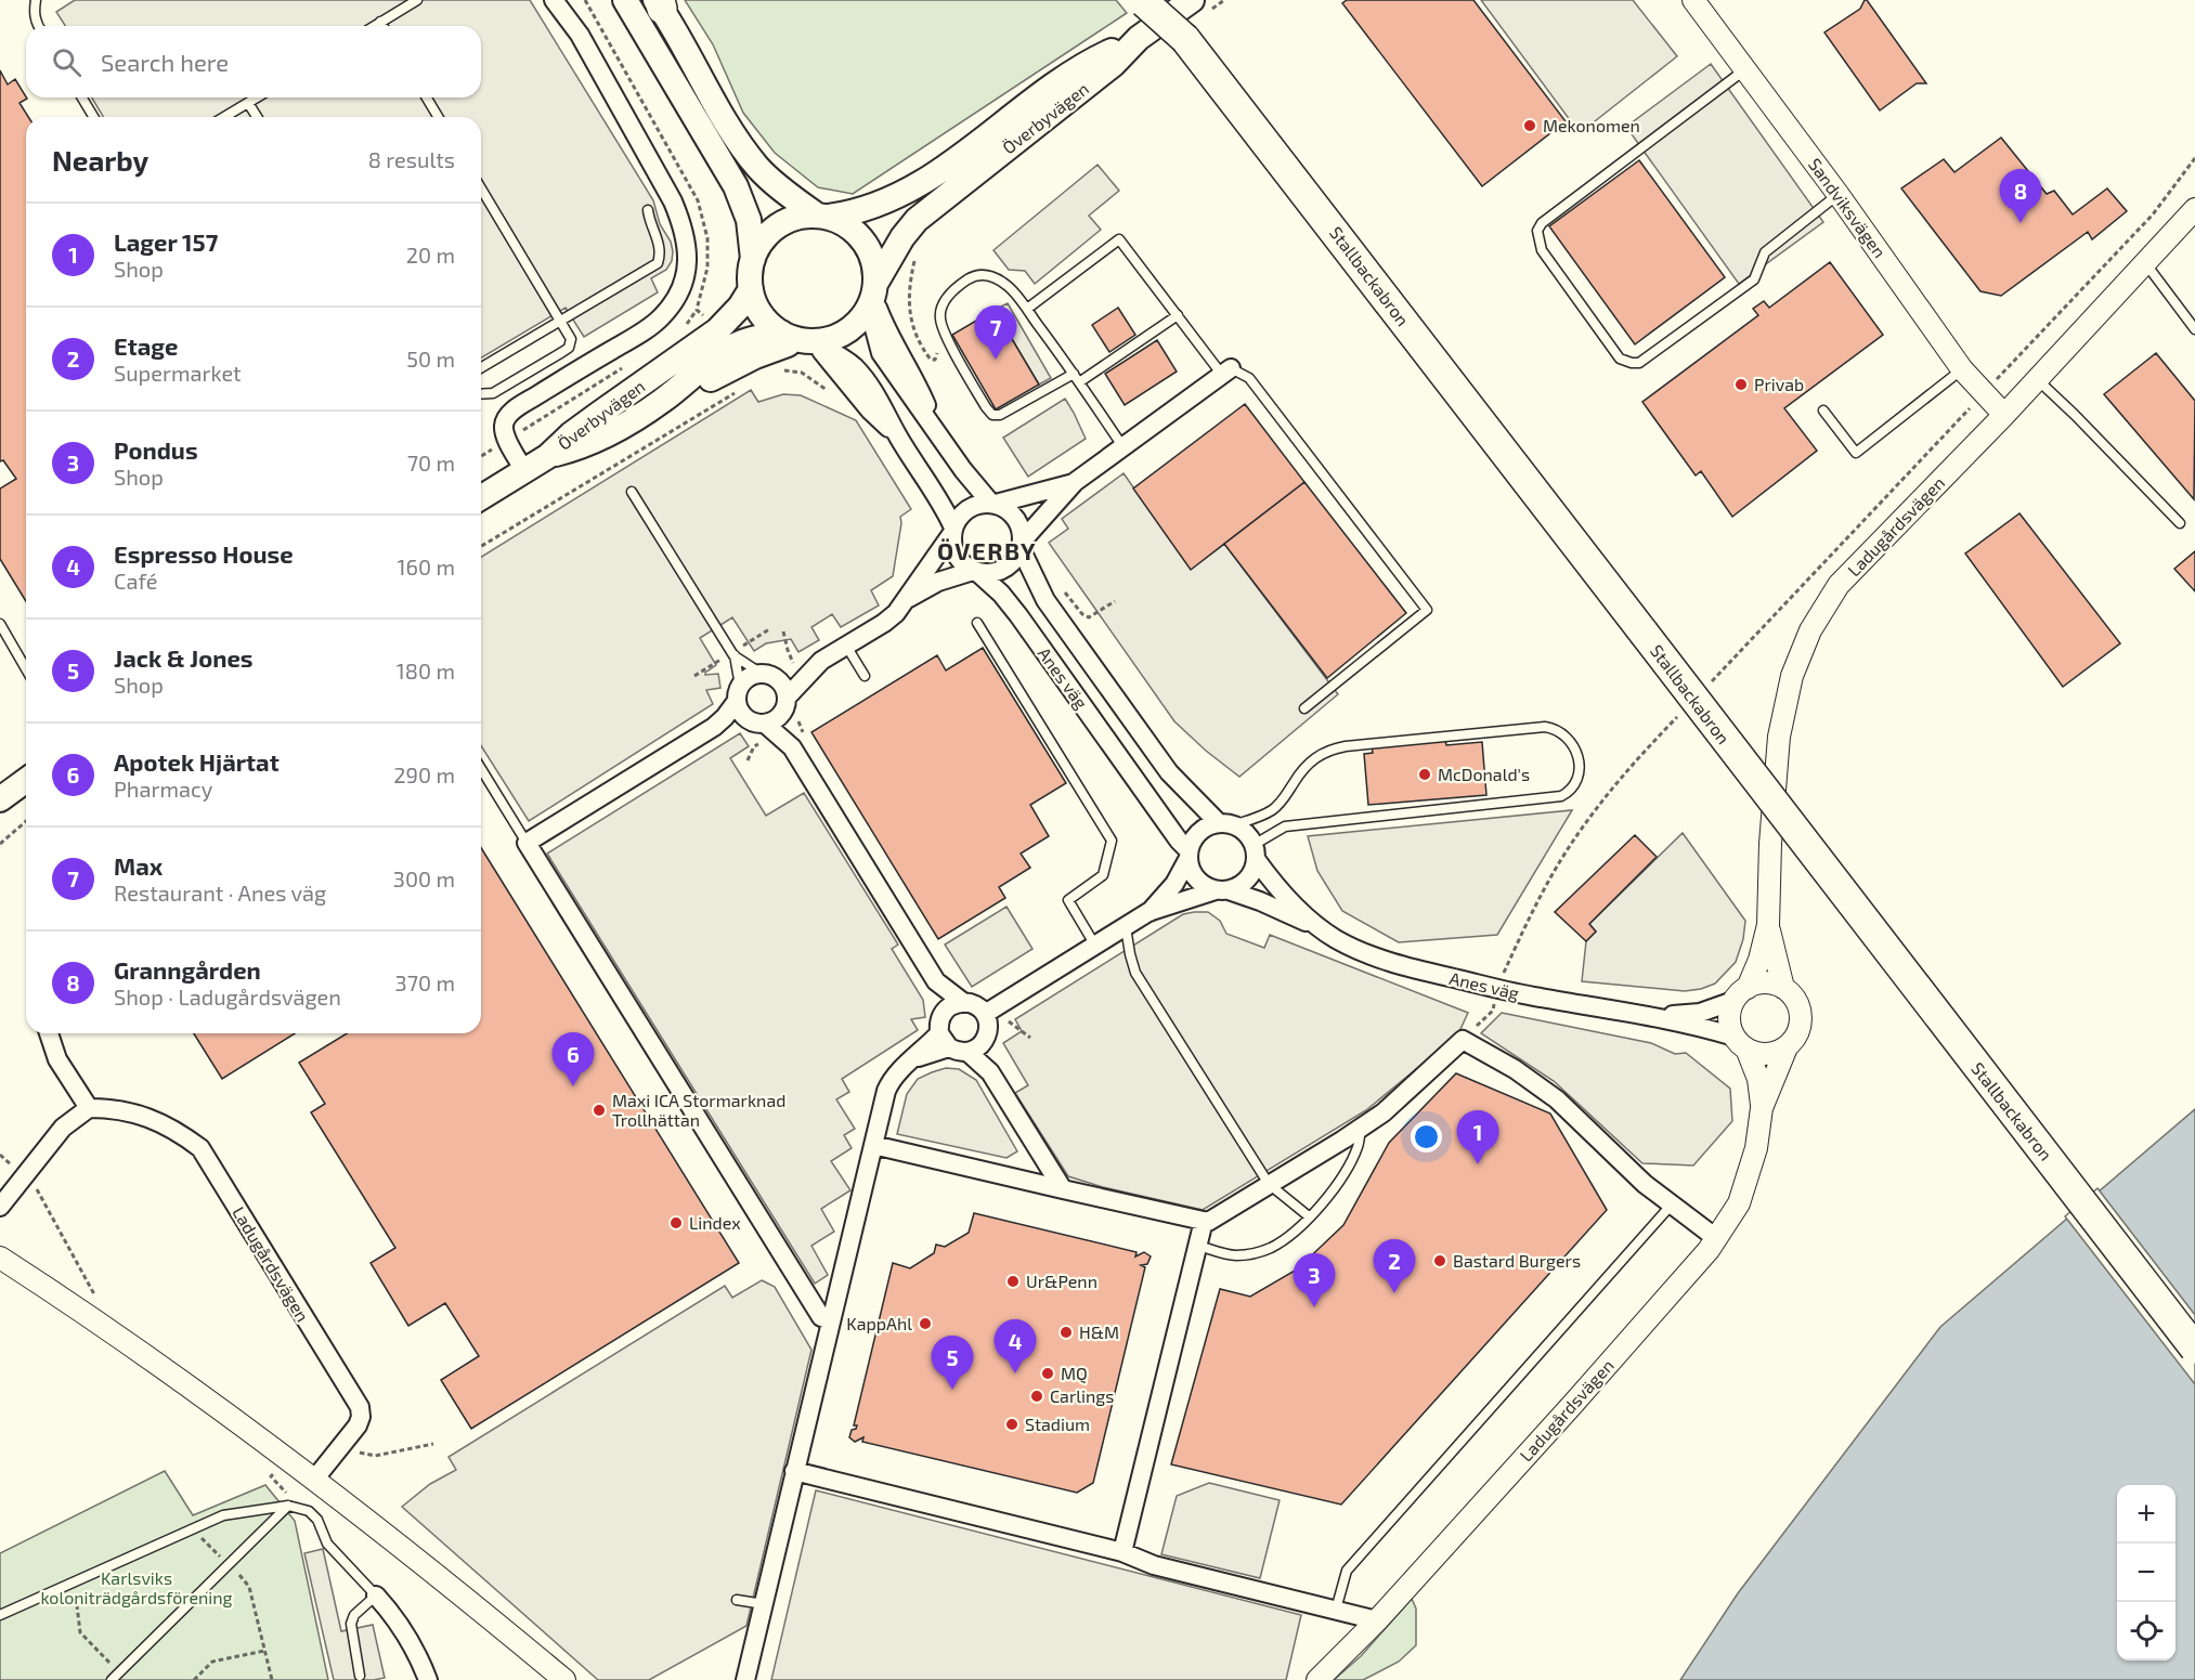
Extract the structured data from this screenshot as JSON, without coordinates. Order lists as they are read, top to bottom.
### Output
{
  "streets": {
    "highway": ["Stallbackabron"],
    "main road": ["Överbyvägen"],
    "street": ["Sandviksvägen", "Ladugårdsvägen", "Anes väg"]
  },
  "crossings": [
    ["Sandviksvägen", "Ladugårdsvägen"],
    ["Ladugårdsvägen", "Anes väg"]
  ],
  "districts": ["ÖVERBY"],
  "parks": ["Karlsviks koloniträdgårdsförening"],
  "places": [
    "Mekonomen",
    "Privab",
    "McDonald's",
    "Maxi ICA Stormarknad Trollhättan",
    "Lindex",
    "Bastard Burgers",
    "Ur&Penn",
    "KappAhl",
    "H&M",
    "MQ",
    "Carlings",
    "Stadium"
  ],
  "page": {
    "search": "Search here",
    "heading": ["Nearby", "8 results"],
    "pins": [
      "8",
      "7",
      "6",
      "1",
      "2",
      "3",
      "4",
      "5"
    ],
    "list": [
      {
        "mark": "1",
        "name": "Lager 157",
        "note": "Shop",
        "value": "20 m"
      },
      {
        "mark": "2",
        "name": "Etage",
        "note": "Supermarket",
        "value": "50 m"
      },
      {
        "mark": "3",
        "name": "Pondus",
        "note": "Shop",
        "value": "70 m"
      },
      {
        "mark": "4",
        "name": "Espresso House",
        "note": "Café",
        "value": "160 m"
      },
      {
        "mark": "5",
        "name": "Jack & Jones",
        "note": "Shop",
        "value": "180 m"
      },
      {
        "mark": "6",
        "name": "Apotek Hjärtat",
        "note": "Pharmacy",
        "value": "290 m"
      },
      {
        "mark": "7",
        "name": "Max",
        "note": "Restaurant · Anes väg",
        "value": "300 m"
      },
      {
        "mark": "8",
        "name": "Granngården",
        "note": "Shop · Ladugårdsvägen",
        "value": "370 m"
      }
    ],
    "map_buttons": ["+", "−"]
  }
}
